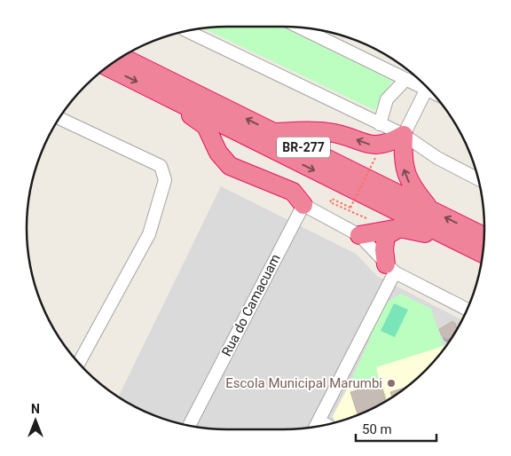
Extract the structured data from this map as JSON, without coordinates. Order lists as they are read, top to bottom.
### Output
{
  "streets": {
    "highway": ["BR-277"],
    "street": ["Rua do Camacuam"]
  },
  "places": ["Escola Municipal Marumbi"],
  "scale_bar": "50 m",
  "north": "top"
}
